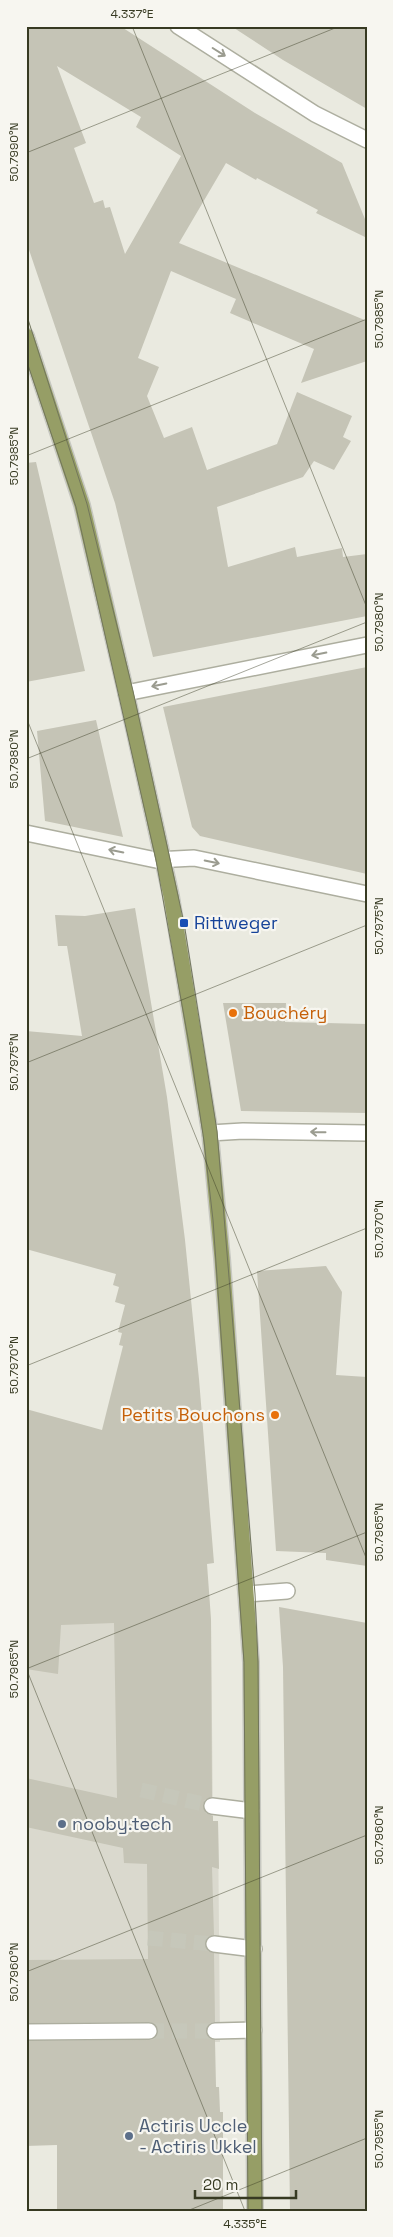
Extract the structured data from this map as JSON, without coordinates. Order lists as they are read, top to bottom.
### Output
{
  "places": {
    "transit": ["Rittweger"],
    "other": [
      "Bouchéry",
      "Petits Bouchons",
      "nooby.tech",
      "Actiris Uccle - Actiris Ukkel"
    ]
  },
  "scale_bar": "20 m",
  "coordinates": [
    "4.337°E",
    "50.7990°N",
    "50.7985°N",
    "50.7980°N",
    "50.7975°N",
    "50.7970°N",
    "50.7965°N",
    "50.7960°N",
    "50.7955°N",
    "4.335°E"
  ]
}
